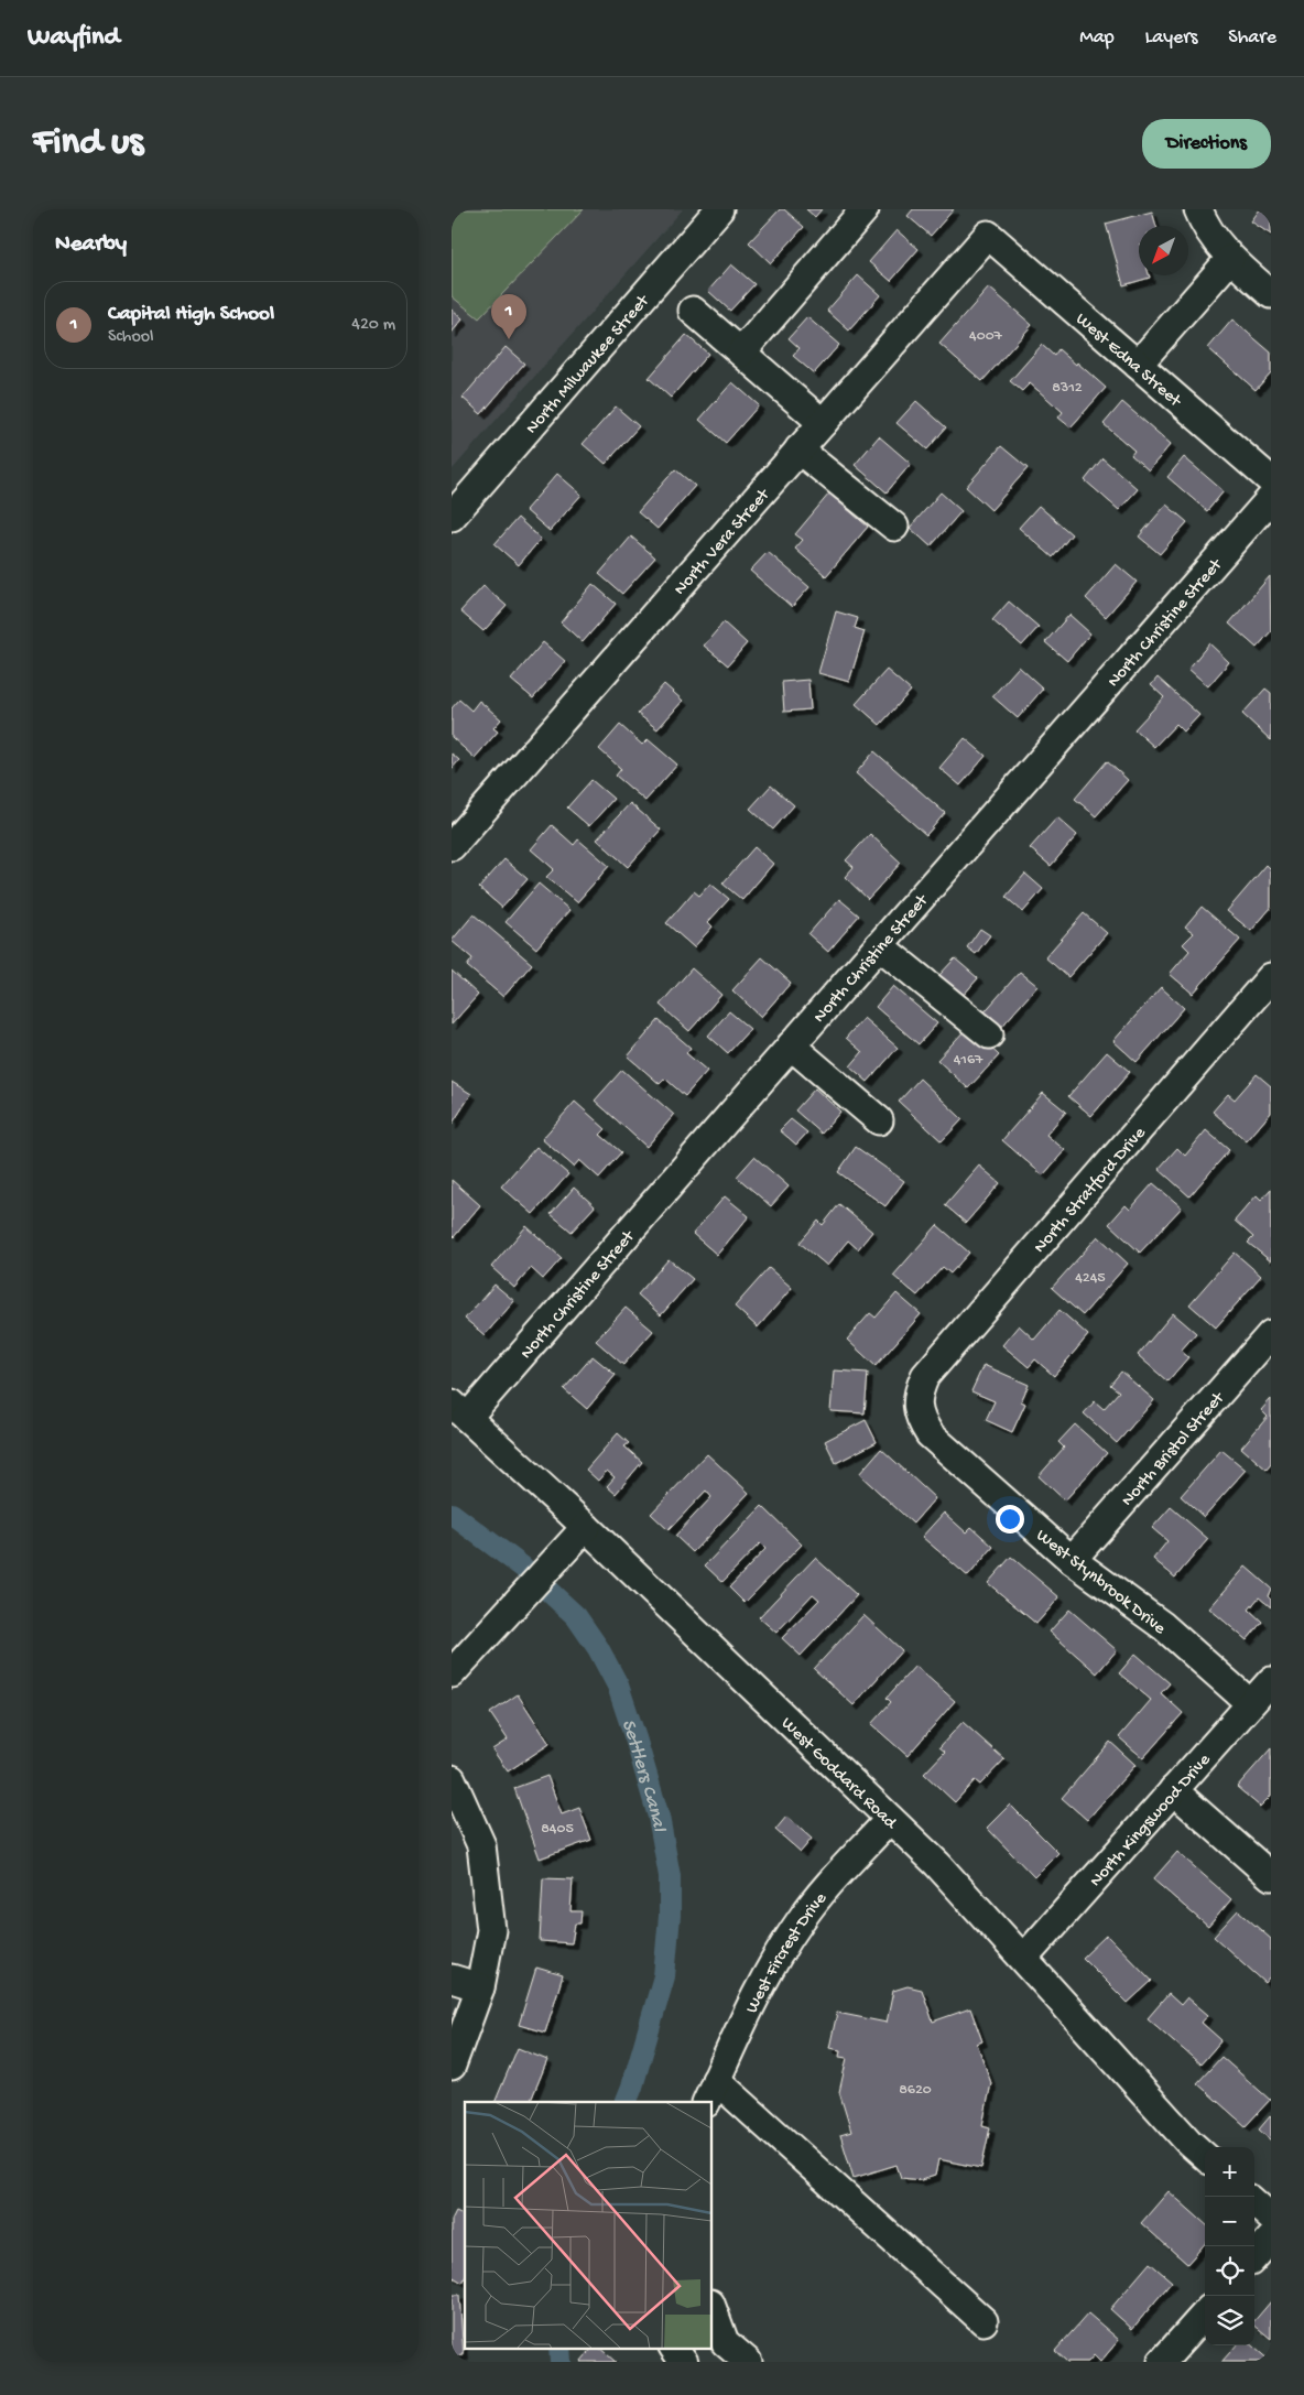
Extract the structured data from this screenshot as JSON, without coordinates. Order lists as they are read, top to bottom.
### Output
{
  "streets": {
    "street": [
      "West Edna Street",
      "North Milwaukee Street",
      "North Vera Street",
      "North Christine Street",
      "North Stratford Drive",
      "North Bristol Street",
      "West Stynbrook Drive",
      "West Goddard Road",
      "North Kingswood Drive",
      "West Fircrest Drive"
    ]
  },
  "crossings": [
    ["West Edna Street", "North Vera Street"],
    ["North Christine Street", "West Goddard Road"],
    ["North Stratford Drive", "West Stynbrook Drive"],
    ["North Bristol Street", "West Stynbrook Drive"],
    ["West Stynbrook Drive", "North Kingswood Drive"],
    ["West Goddard Road", "North Kingswood Drive"],
    ["West Goddard Road", "West Fircrest Drive"]
  ],
  "water": ["Settlers Canal"],
  "house_numbers": [
    "4007",
    "8312",
    "4167",
    "4245",
    "8405",
    "8620"
  ],
  "north": "bottom left",
  "page": {
    "header": "Wayfind",
    "nav": ["Map", "Layers", "Share"],
    "buttons": "Directions",
    "title": "Find us",
    "heading": "Nearby",
    "list": [
      {
        "mark": "1",
        "name": "Capital High School",
        "note": "School",
        "value": "420 m"
      }
    ],
    "pins": "1",
    "map_buttons": ["+", "−"]
  }
}
